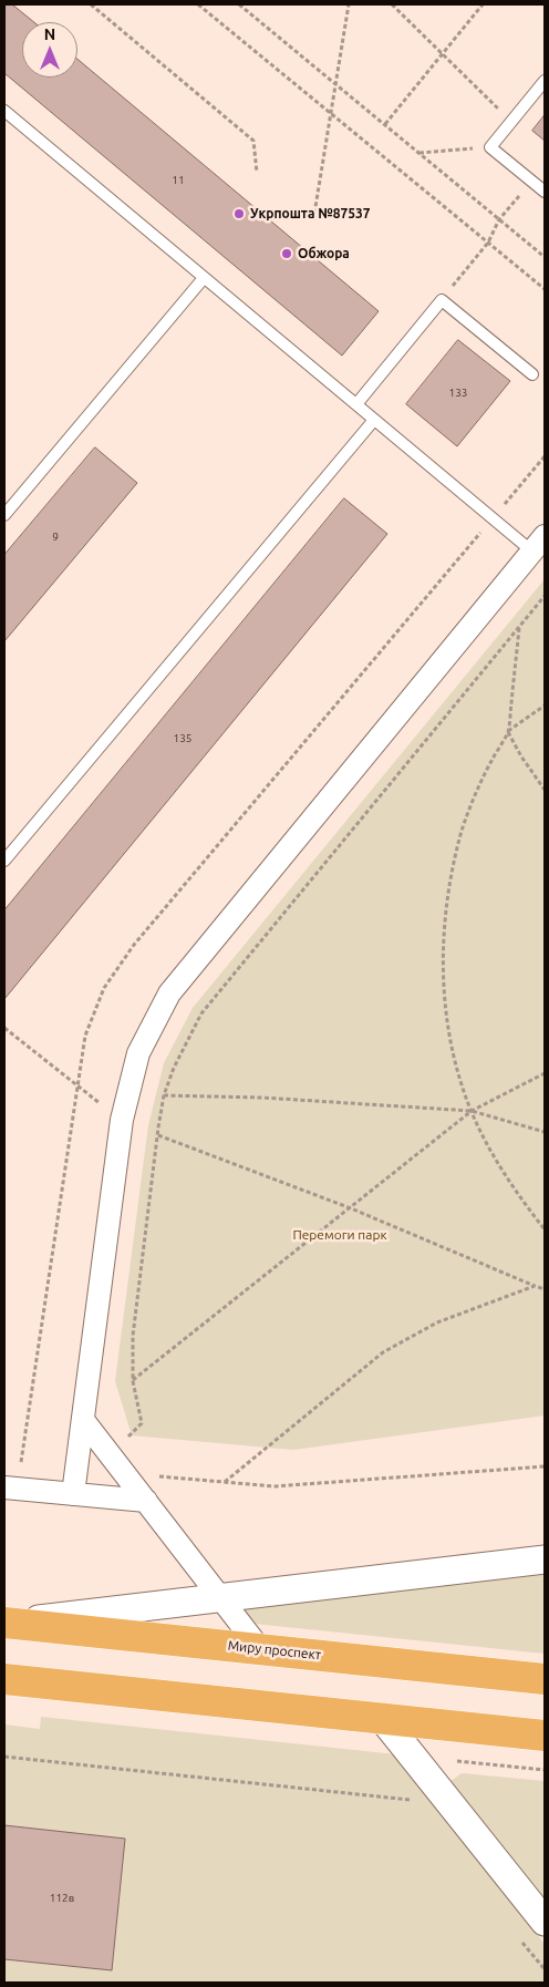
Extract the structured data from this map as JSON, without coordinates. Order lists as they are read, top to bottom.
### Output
{
  "streets": {
    "highway": ["Миру проспект"]
  },
  "parks": ["Перемоги парк"],
  "places": ["Укрпошта №87537", "Обжора"],
  "house_numbers": [
    "11",
    "133",
    "9",
    "135",
    "112в"
  ],
  "north": "top"
}
